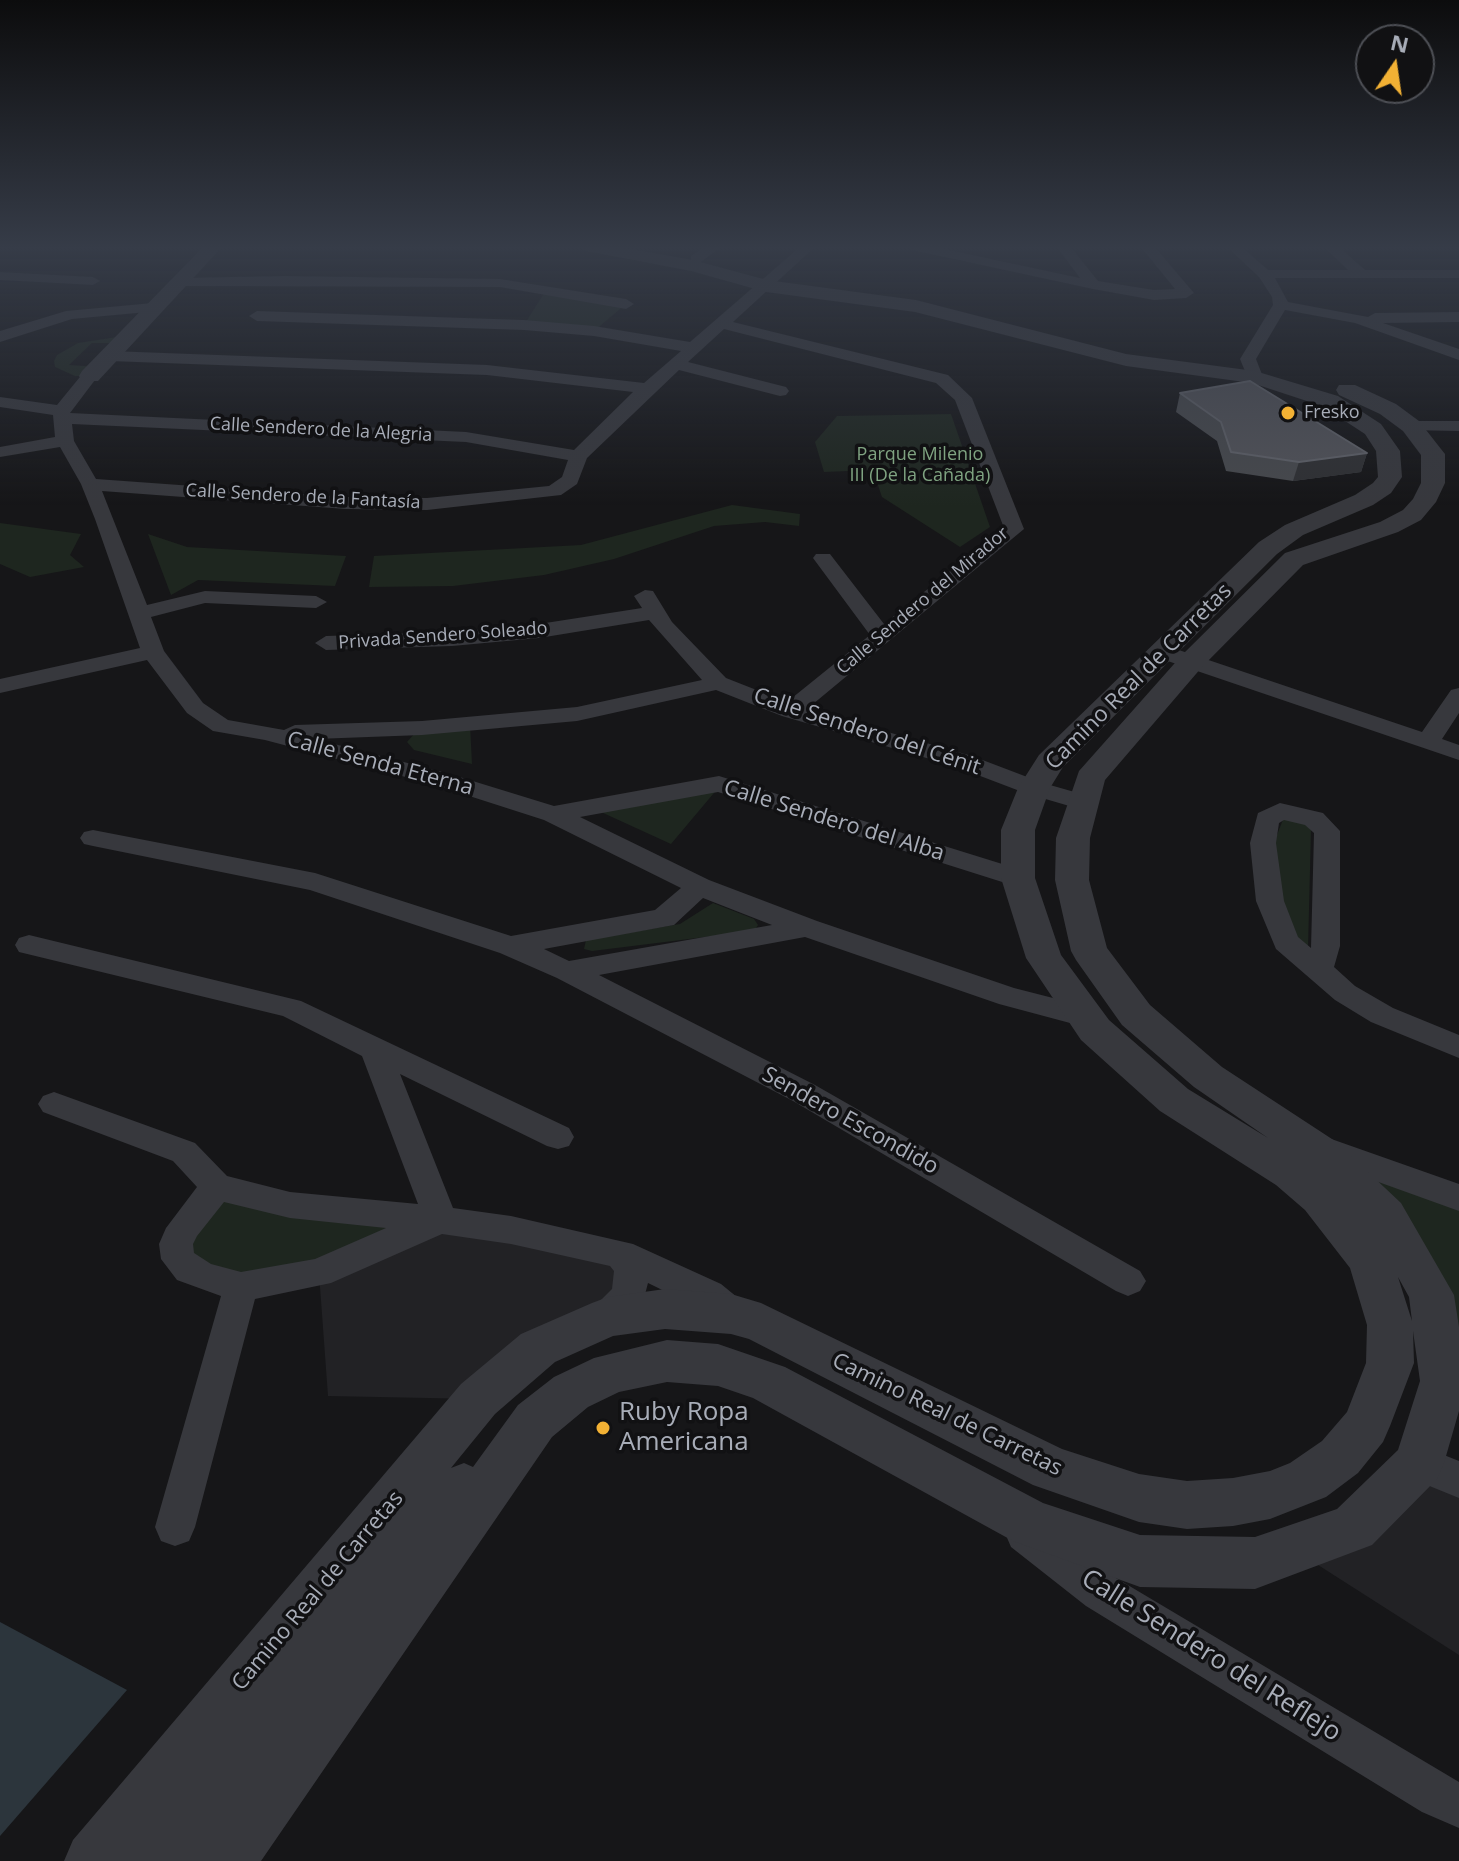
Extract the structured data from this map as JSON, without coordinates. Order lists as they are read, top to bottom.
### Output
{
  "streets": {
    "street": [
      "Calle Sendero de la Alegria",
      "Calle Sendero de la Fantasía",
      "Calle Sendero del Mirador",
      "Privada Sendero Soleado",
      "Camino Real de Carretas",
      "Calle Sendero del Cénit",
      "Calle Senda Eterna",
      "Calle Sendero del Alba",
      "Sendero Escondido",
      "Calle Sendero del Reflejo"
    ]
  },
  "crossings": [
    ["Calle Sendero de la Alegria", "Calle Sendero de la Fantasía"],
    ["Calle Sendero de la Alegria", "Calle Senda Eterna"],
    ["Calle Sendero de la Fantasía", "Calle Senda Eterna"],
    ["Calle Sendero del Mirador", "Calle Sendero del Cénit"],
    ["Privada Sendero Soleado", "Calle Sendero del Cénit"],
    ["Camino Real de Carretas", "Calle Sendero del Cénit"],
    ["Camino Real de Carretas", "Calle Senda Eterna"],
    ["Camino Real de Carretas", "Calle Sendero del Alba"],
    ["Calle Senda Eterna", "Calle Sendero del Alba"]
  ],
  "parks": ["Parque Milenio III (De la Cañada)"],
  "places": ["Fresko", "Ruby Ropa Americana"],
  "north": "top"
}
